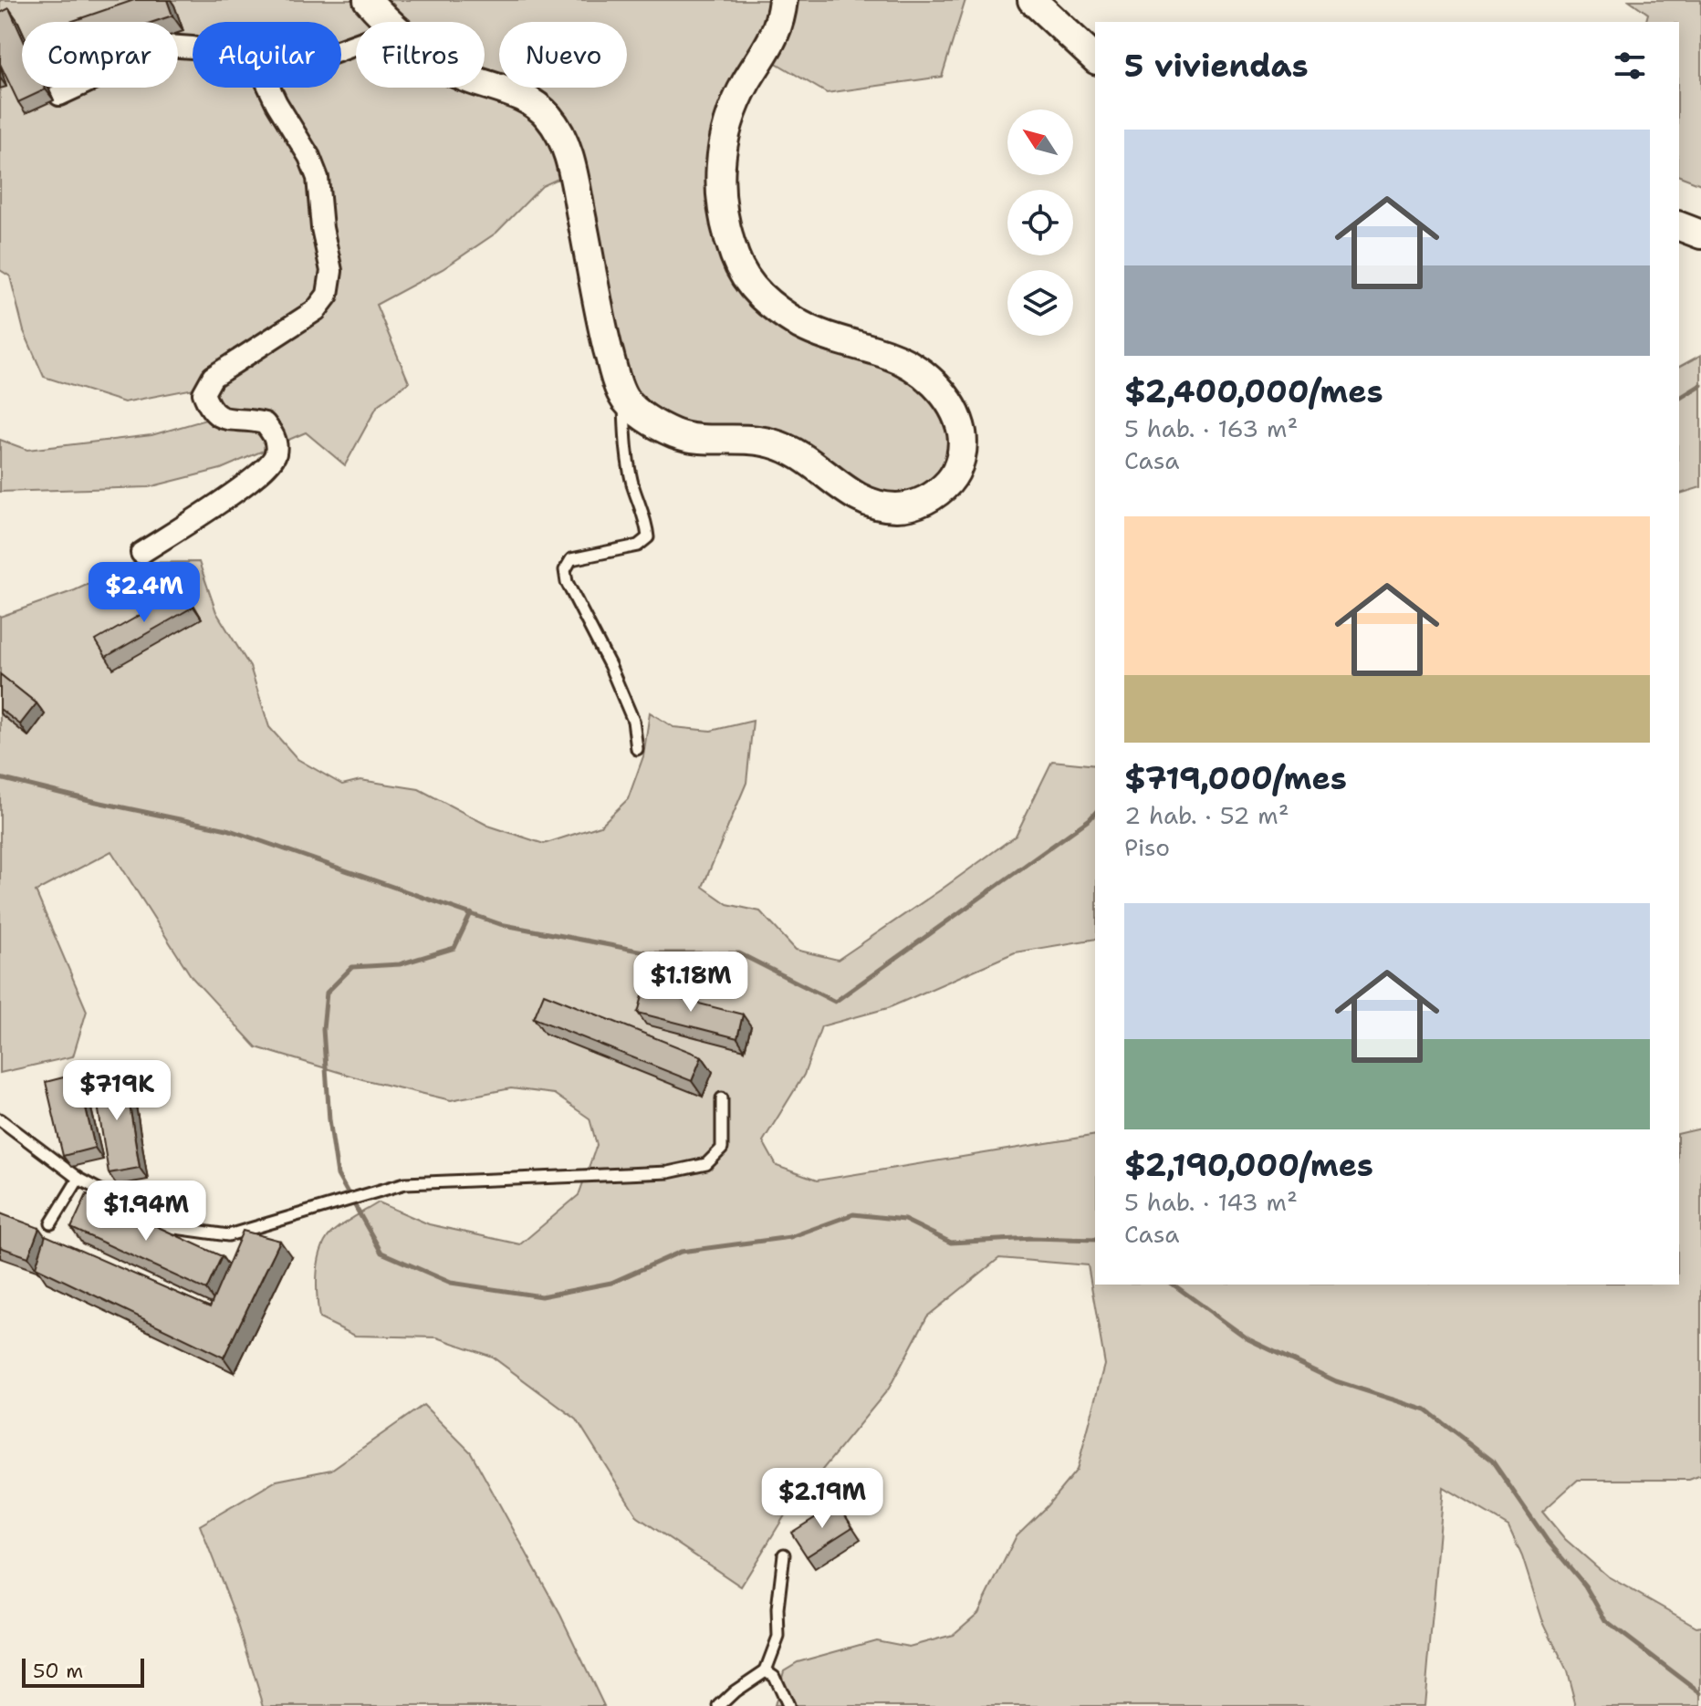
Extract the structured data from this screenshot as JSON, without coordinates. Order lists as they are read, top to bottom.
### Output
{
  "scale_bar": "50 m",
  "north": "top left",
  "page": {
    "chip": [
      "Comprar",
      "Alquilar",
      "Filtros",
      "Nuevo"
    ],
    "heading": "5 viviendas",
    "list": [
      {
        "name": "$2,400,000/mes",
        "note": "5 hab. · 163 m² · Casa"
      },
      {
        "name": "$719,000/mes",
        "note": "2 hab. · 52 m² · Piso"
      },
      {
        "name": "$2,190,000/mes",
        "note": "5 hab. · 143 m² · Casa"
      }
    ],
    "price": [
      "$2.4M",
      "$1.18M",
      "$719K",
      "$1.94M",
      "$2.19M"
    ],
    "scale": "50 m"
  }
}
